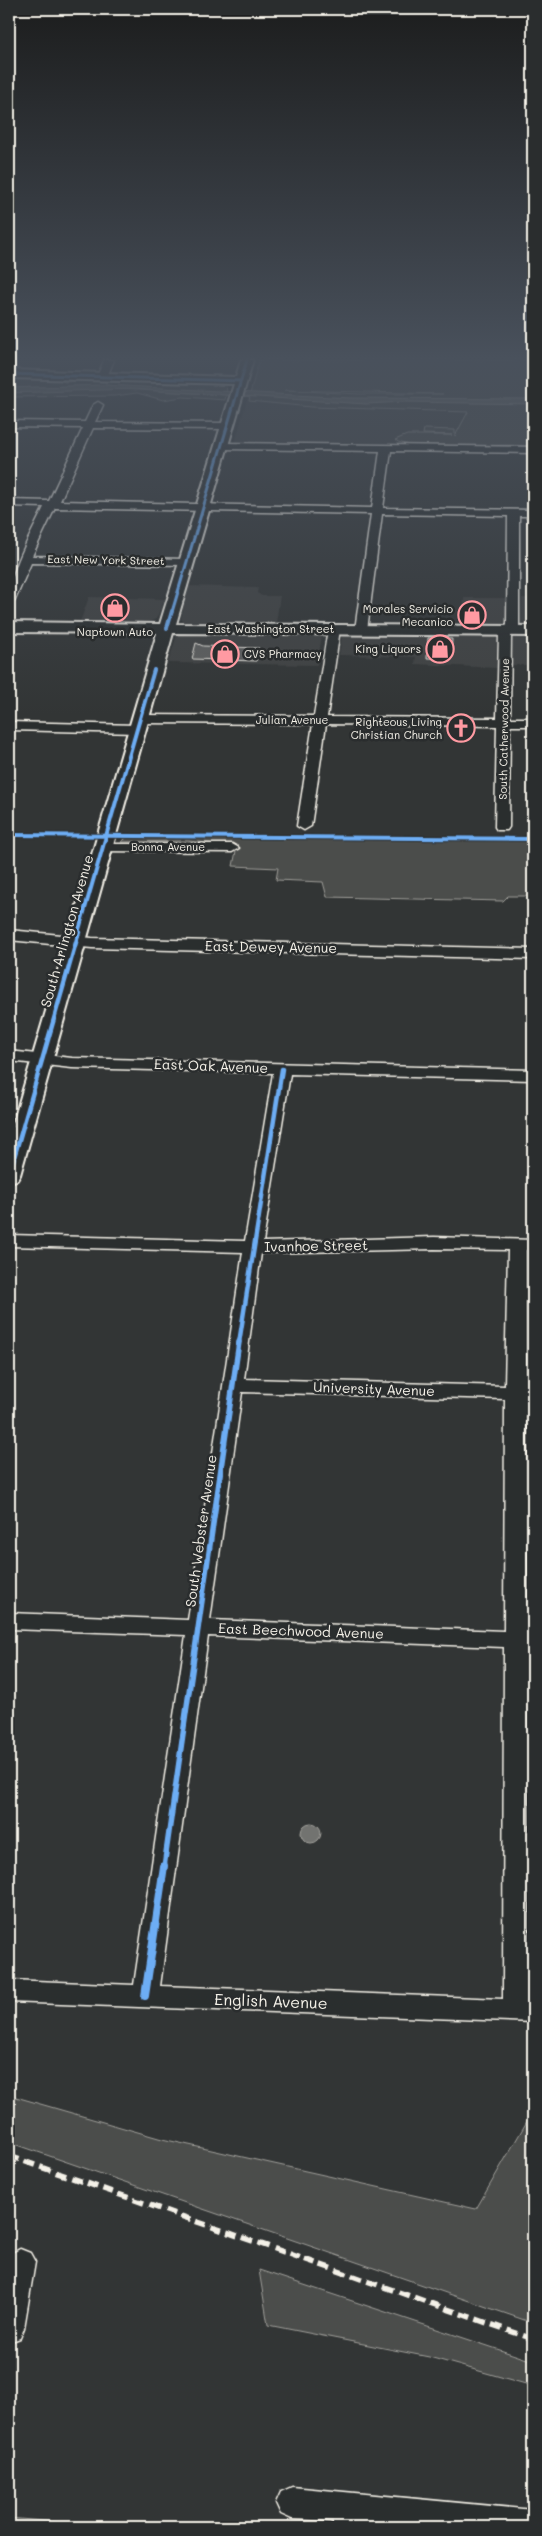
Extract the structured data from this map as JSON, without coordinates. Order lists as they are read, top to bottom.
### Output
{
  "streets": {
    "main road": ["East Washington Street", "South Arlington Avenue"],
    "street": [
      "East New York Street",
      "Julian Avenue",
      "South Catherwood Avenue",
      "Bonna Avenue",
      "East Dewey Avenue",
      "East Oak Avenue",
      "Ivanhoe Street",
      "University Avenue",
      "South Webster Avenue",
      "East Beechwood Avenue",
      "English Avenue"
    ]
  },
  "crossings": [
    ["East New York Street", "South Arlington Avenue"],
    ["East Washington Street", "South Catherwood Avenue"],
    ["East Washington Street", "South Arlington Avenue"],
    ["Julian Avenue", "South Catherwood Avenue"],
    ["Julian Avenue", "South Arlington Avenue"],
    ["Bonna Avenue", "South Arlington Avenue"],
    ["South Arlington Avenue", "East Dewey Avenue"],
    ["South Arlington Avenue", "East Oak Avenue"],
    ["East Oak Avenue", "South Webster Avenue"],
    ["Ivanhoe Street", "South Webster Avenue"],
    ["University Avenue", "South Webster Avenue"],
    ["South Webster Avenue", "East Beechwood Avenue"],
    ["South Webster Avenue", "English Avenue"]
  ],
  "places": {
    "shop": [
      "Naptown Auto",
      "Morales Servicio Mecanico",
      "King Liquors",
      "CVS Pharmacy"
    ],
    "church": ["Righteous Living Christian Church"]
  }
}
